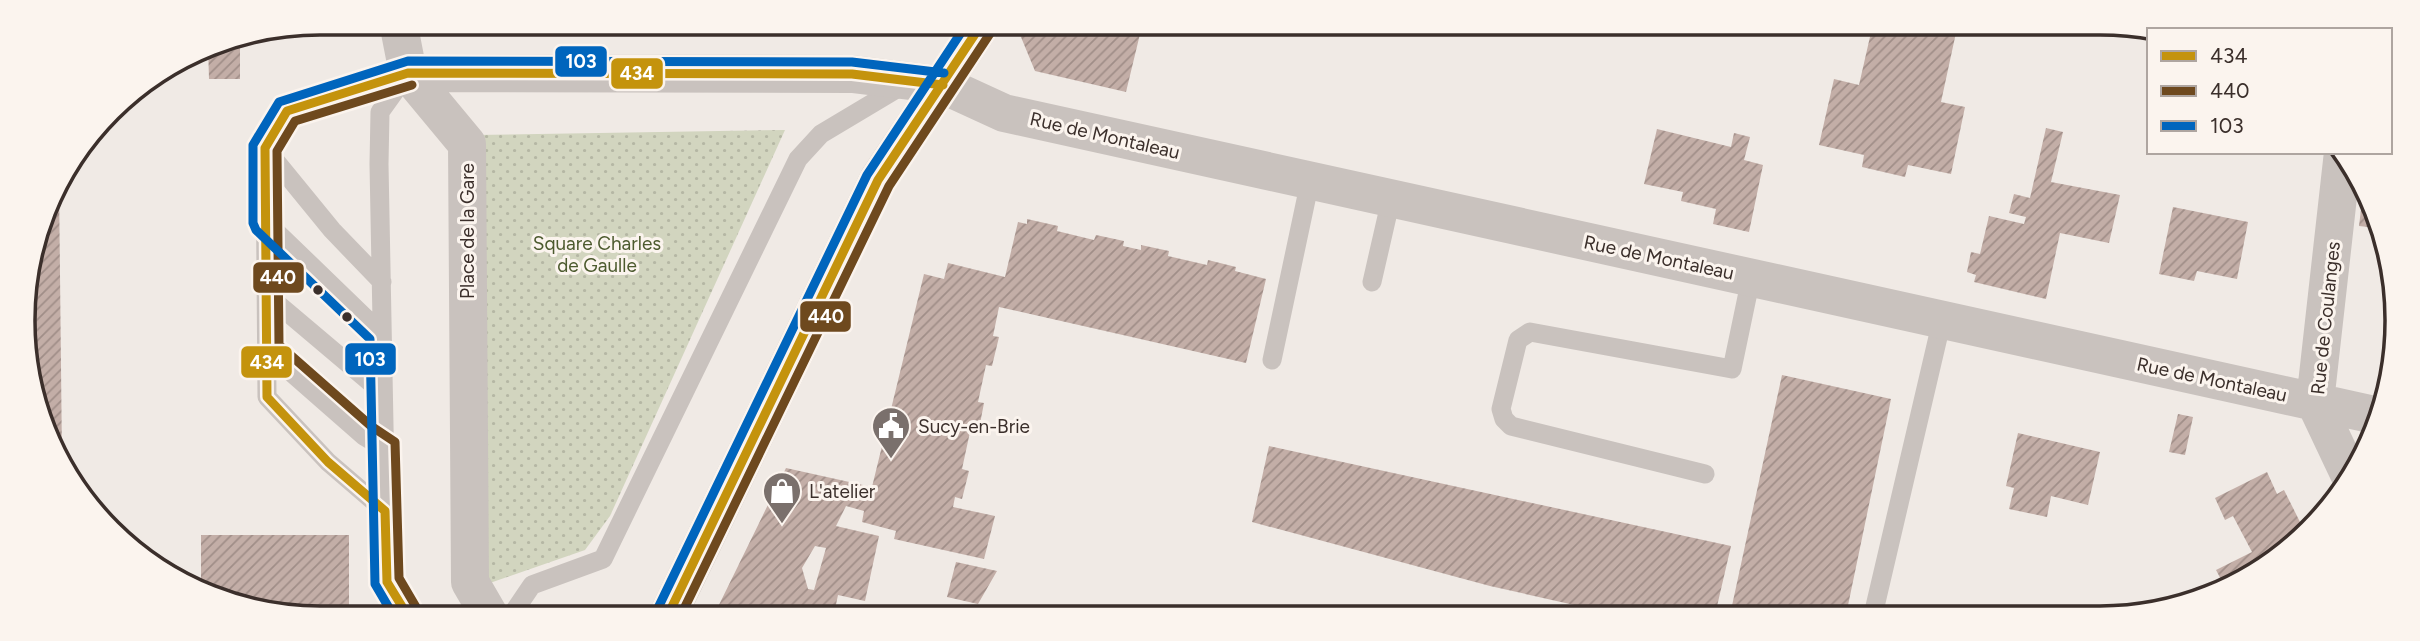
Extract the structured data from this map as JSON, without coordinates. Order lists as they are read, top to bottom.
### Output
{
  "streets": {
    "street": ["Rue de Montaleau", "Place de la Gare", "Rue de Coulanges"]
  },
  "crossings": [
    ["Rue de Montaleau", "Rue de Coulanges"]
  ],
  "parks": ["Square Charles de Gaulle"],
  "places": {
    "public building": ["Sucy-en-Brie"],
    "shop": ["L'atelier"]
  },
  "lines": ["transit line 434", "transit line 440", "transit line 103"],
  "legend": ["434", "440", "103"]
}
